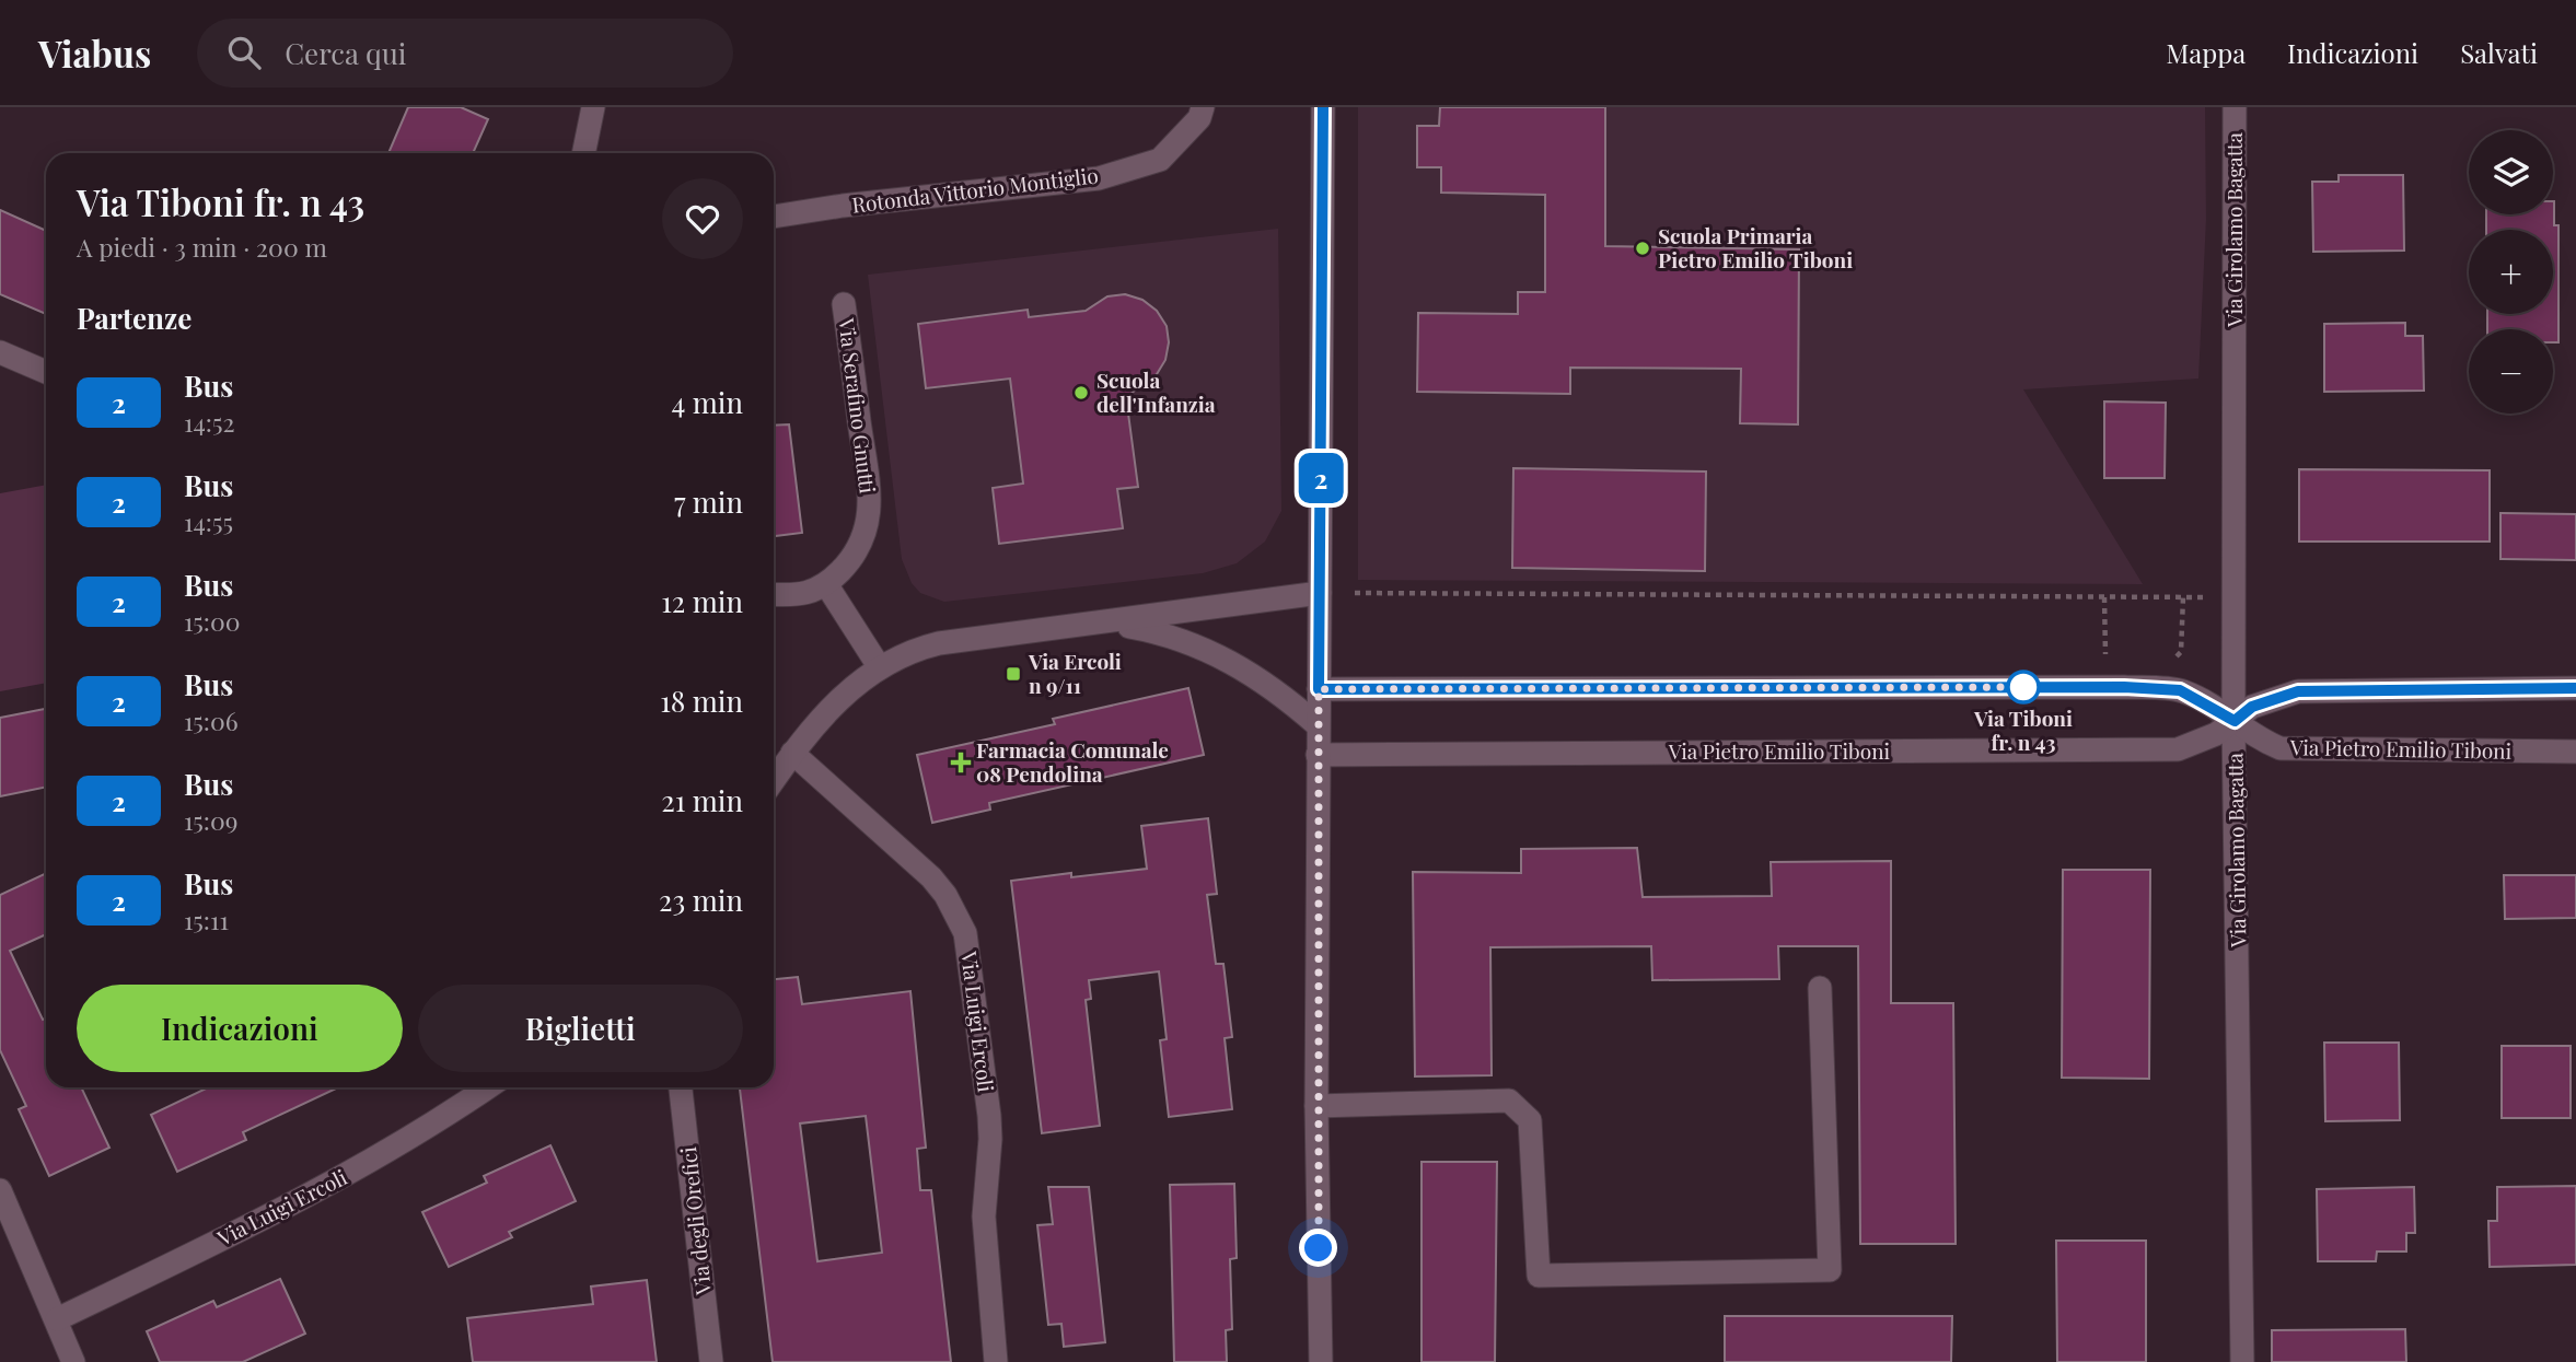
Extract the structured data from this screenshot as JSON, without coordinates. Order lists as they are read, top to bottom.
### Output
{
  "streets": {
    "street": [
      "Rotonda Vittorio Montiglio",
      "Via Girolamo Bagatta",
      "Via Serafino Gnutti",
      "Via Pietro Emilio Tiboni",
      "Via Luigi Ercoli",
      "Via degli Orefici"
    ]
  },
  "crossings": [
    ["Via Girolamo Bagatta", "Via Pietro Emilio Tiboni"]
  ],
  "places": {
    "other": ["Scuola Primaria Pietro Emilio Tiboni", "Scuola dell'Infanzia", "Via Tiboni fr. n 43"],
    "transit": ["Via Ercoli n 9/11"],
    "health": ["Farmacia Comunale 08 Pendolina"]
  },
  "lines": ["bus line 2"],
  "page": {
    "header": "Viabus",
    "search": "Cerca qui",
    "nav": ["Mappa", "Indicazioni", "Salvati"],
    "on_map": "2",
    "map_buttons": ["+", "−"],
    "heading": [
      ["Via Tiboni fr. n 43", "A piedi · 3 min · 200 m"],
      "Partenze"
    ],
    "list": [
      {
        "mark": "2",
        "name": "Bus",
        "note": "14:52",
        "value": "4 min"
      },
      {
        "mark": "2",
        "name": "Bus",
        "note": "14:55",
        "value": "7 min"
      },
      {
        "mark": "2",
        "name": "Bus",
        "note": "15:00",
        "value": "12 min"
      },
      {
        "mark": "2",
        "name": "Bus",
        "note": "15:06",
        "value": "18 min"
      },
      {
        "mark": "2",
        "name": "Bus",
        "note": "15:09",
        "value": "21 min"
      },
      {
        "mark": "2",
        "name": "Bus",
        "note": "15:11",
        "value": "23 min"
      }
    ],
    "buttons": ["Indicazioni", "Biglietti"]
  }
}
